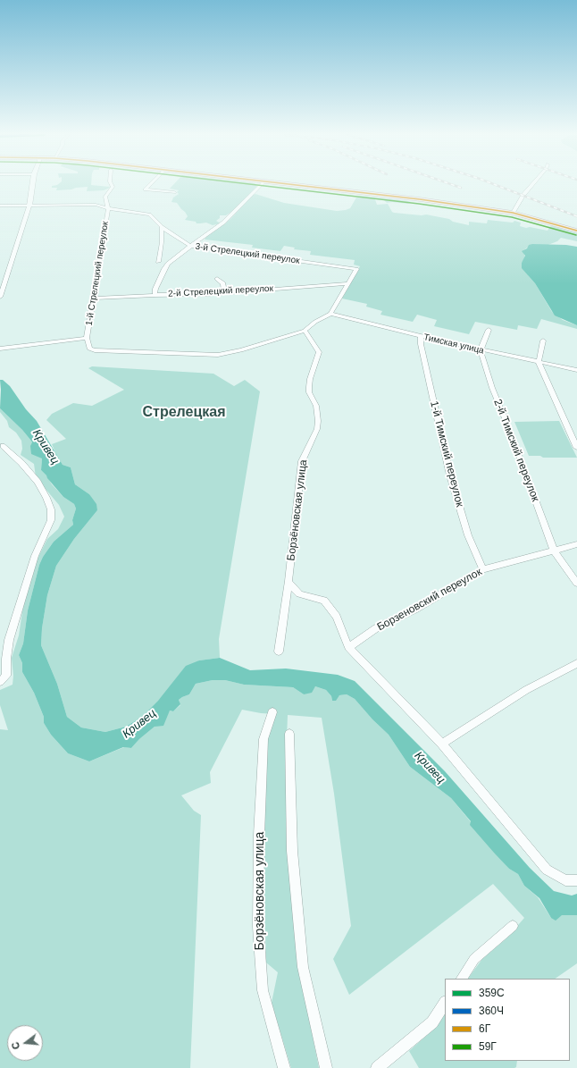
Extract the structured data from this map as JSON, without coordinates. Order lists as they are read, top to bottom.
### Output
{
  "streets": {
    "street": [
      "3-й Стрелецкий переулок",
      "1-й Стрелецкий переулок",
      "2-й Стрелецкий переулок",
      "Тимская улица",
      "2-й Тимский переулок",
      "1-й Тимский переулок",
      "Борзёновская улица",
      "Борзеновский переулок"
    ]
  },
  "crossings": [
    ["3-й Стрелецкий переулок", "1-й Стрелецкий переулок"],
    ["3-й Стрелецкий переулок", "2-й Стрелецкий переулок"],
    ["1-й Стрелецкий переулок", "2-й Стрелецкий переулок"],
    ["Тимская улица", "2-й Тимский переулок"],
    ["Тимская улица", "1-й Тимский переулок"],
    ["2-й Тимский переулок", "Борзеновский переулок"],
    ["1-й Тимский переулок", "Борзеновский переулок"]
  ],
  "districts": ["Стрелецкая"],
  "water": ["Кривец"],
  "lines": ["transit line 6Г", "transit line 59Г"],
  "legend": [
    "359С",
    "360Ч",
    "6Г",
    "59Г"
  ],
  "north": "left"
}
